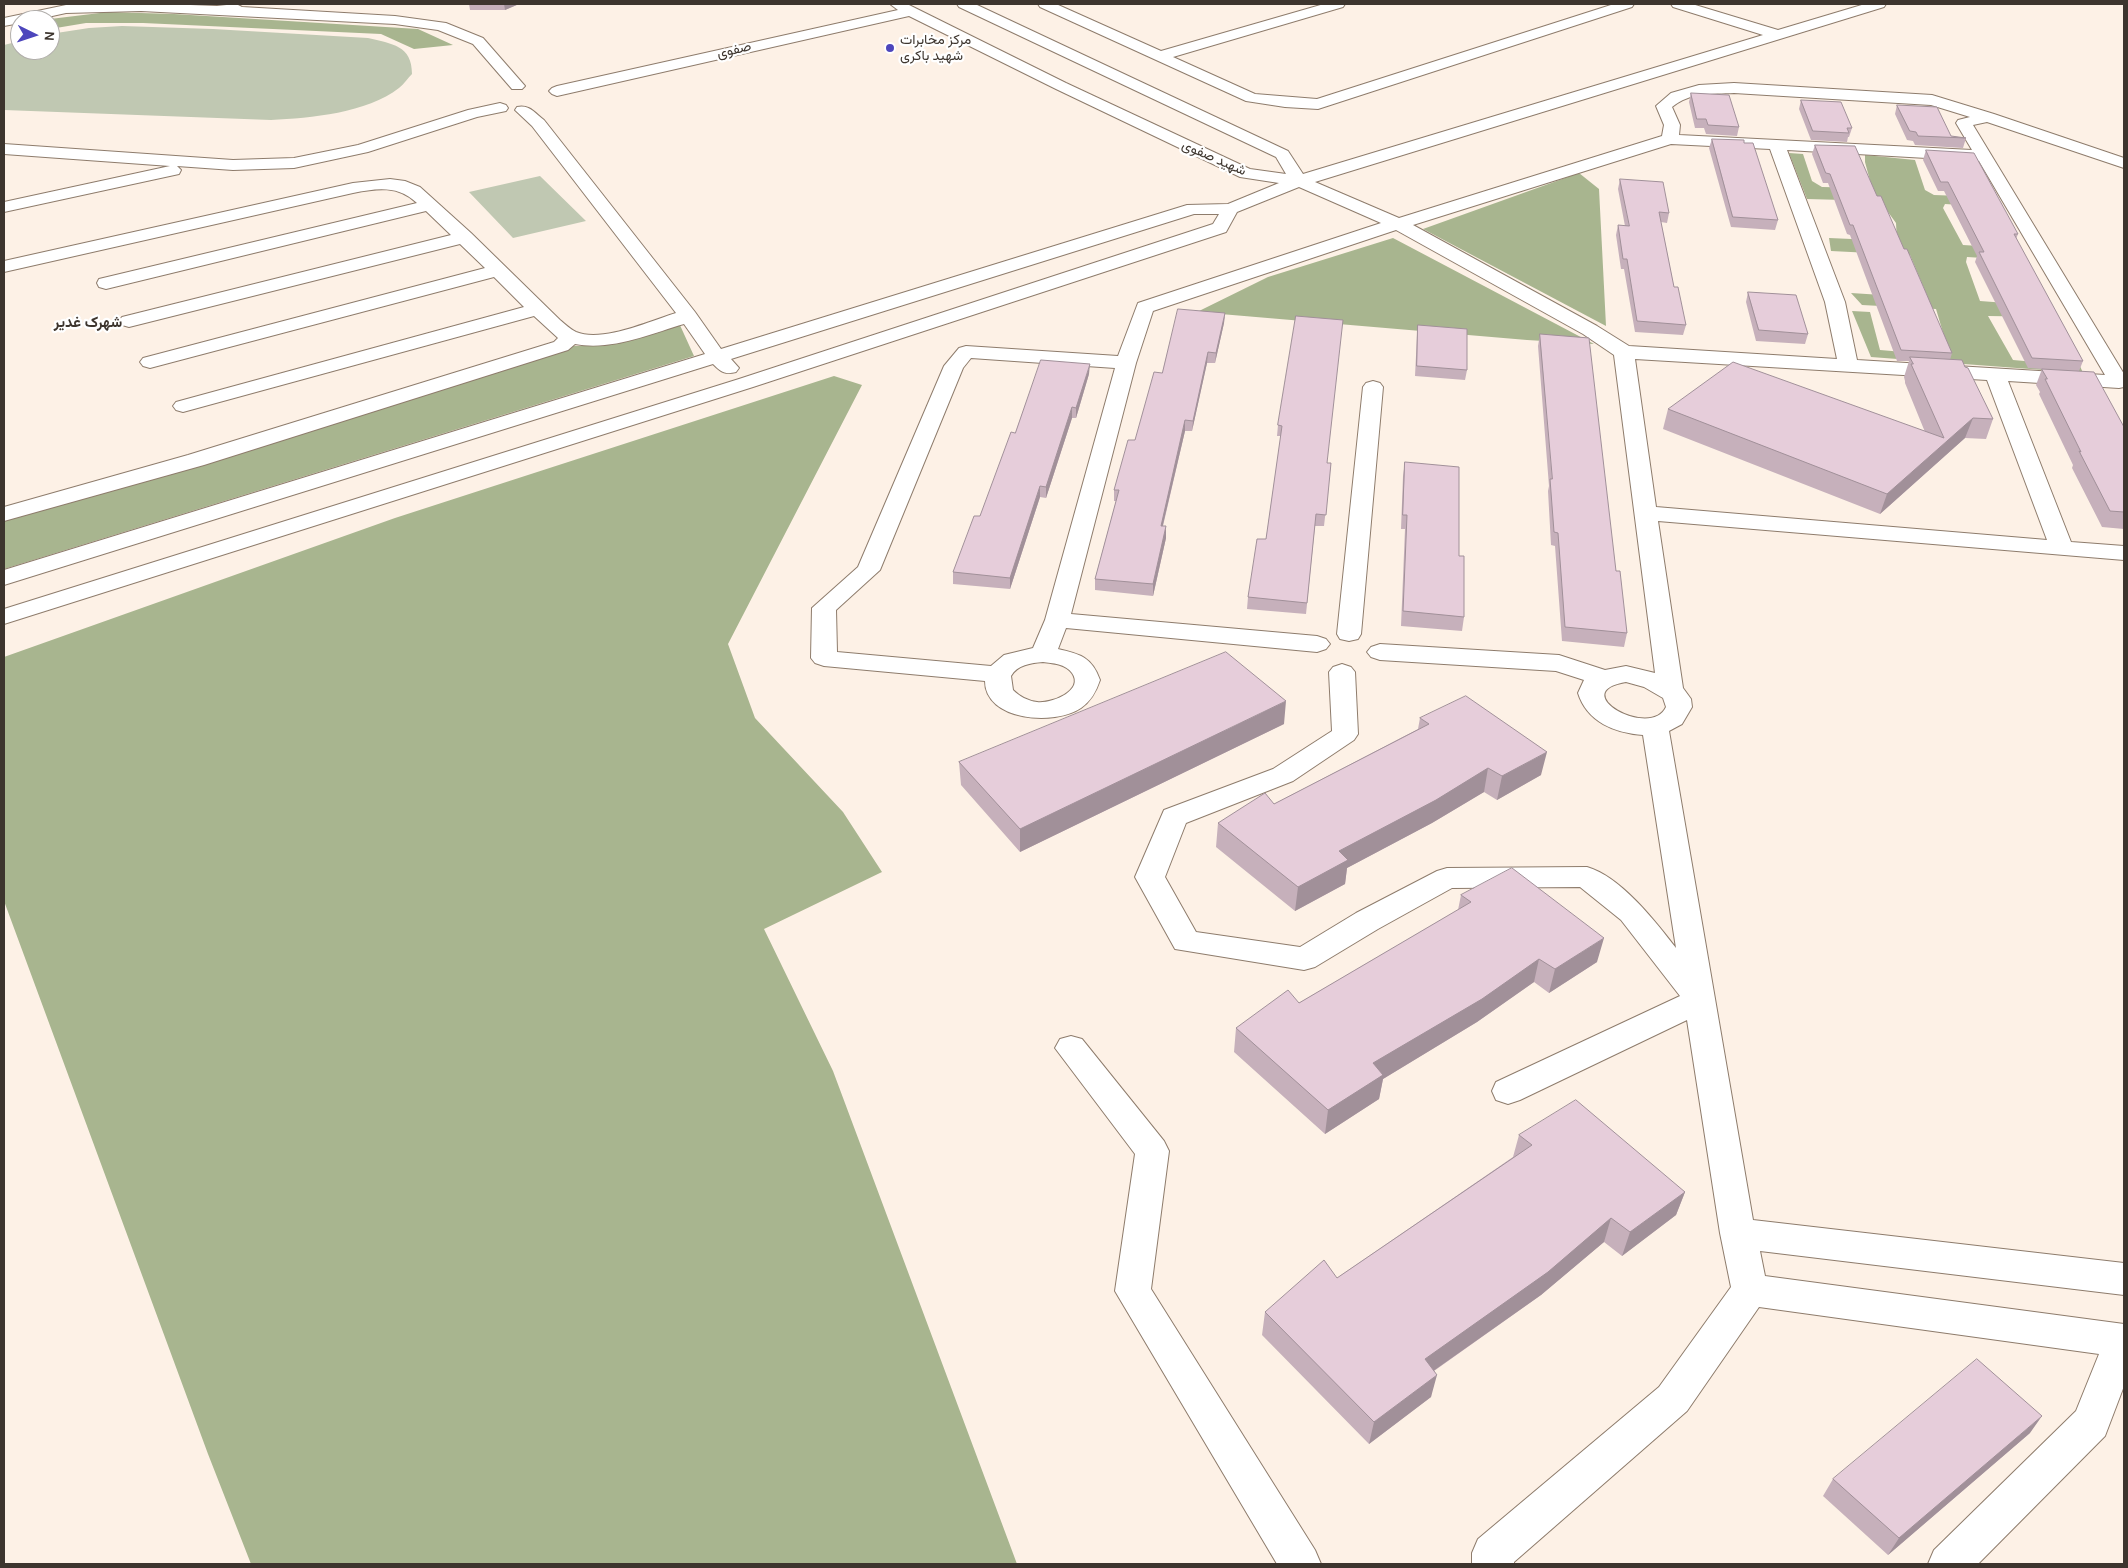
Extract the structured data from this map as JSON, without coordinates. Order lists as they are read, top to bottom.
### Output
{
  "streets": {
    "street": ["صفوی", "شهید صفوی"]
  },
  "crossings": [
    ["صفوی", "شهید صفوی"]
  ],
  "districts": ["شهرک غدیر"],
  "places": ["مرکز مخابرات شهید باکری"],
  "north": "right"
}
